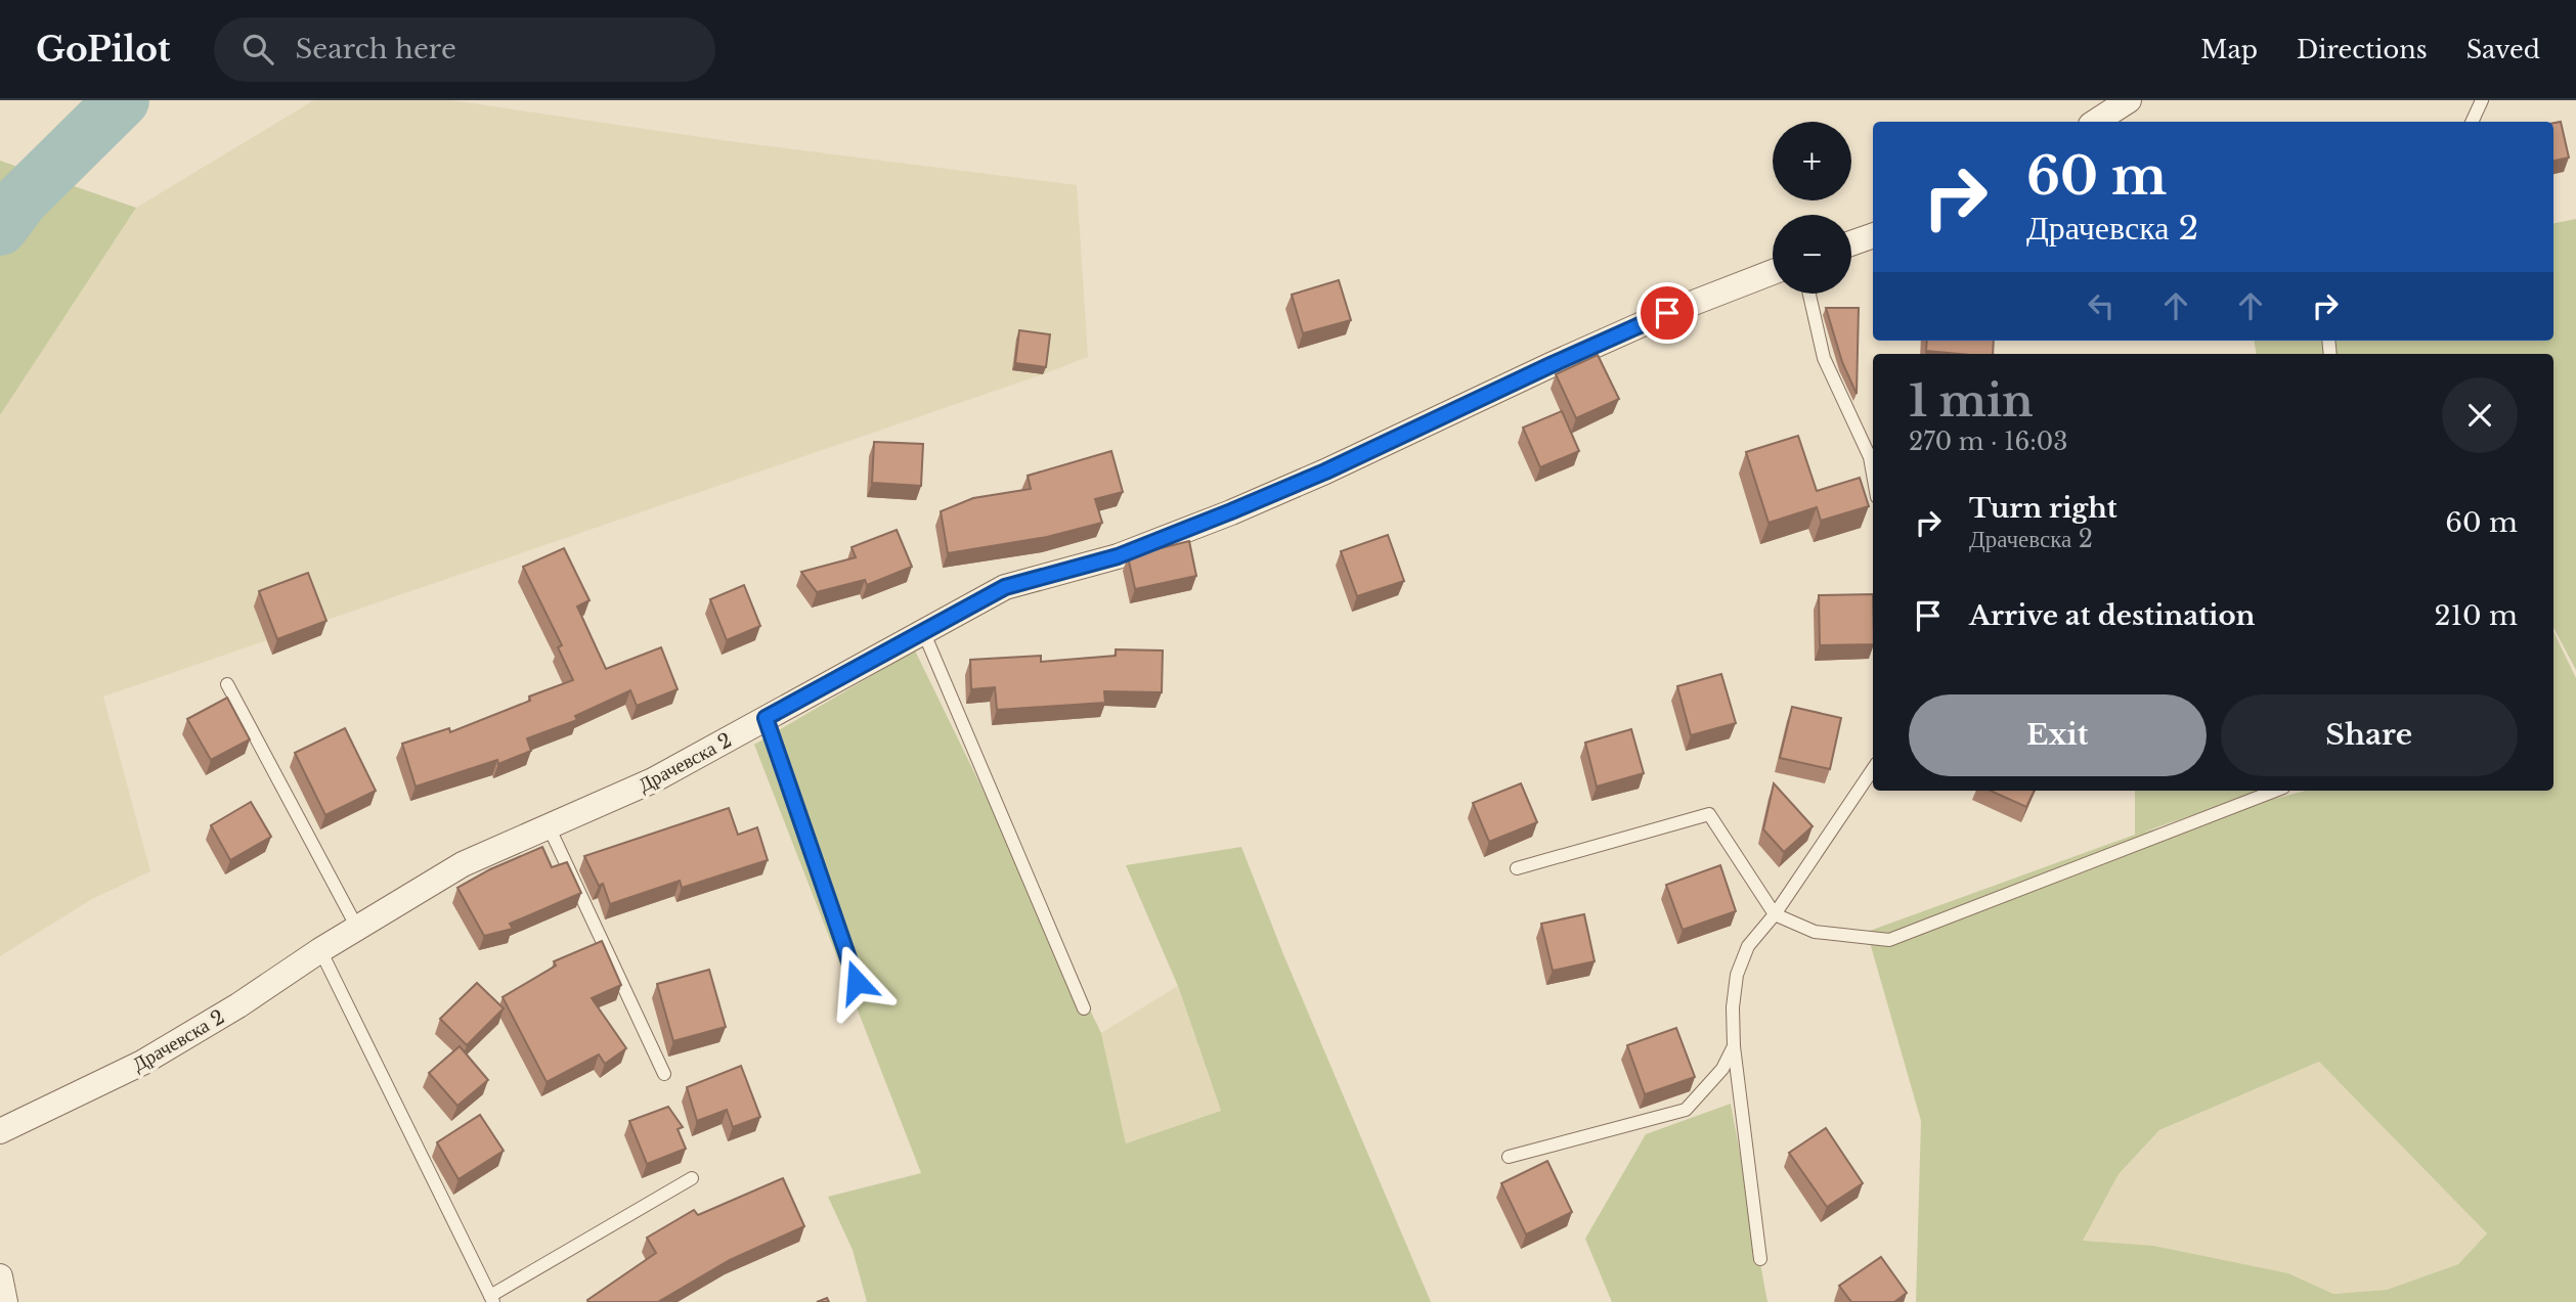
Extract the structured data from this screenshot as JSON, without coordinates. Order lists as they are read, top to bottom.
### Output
{
  "streets": {
    "street": ["Драчевска 2"]
  },
  "page": {
    "header": "GoPilot",
    "search": "Search here",
    "nav": ["Map", "Directions", "Saved"],
    "map_buttons": ["+", "−"],
    "turn": ["60 m", "Драчевска 2"],
    "heading": ["1 min", "270 m · 16:03"],
    "list": [
      {
        "name": "Turn right",
        "note": "Драчевска 2",
        "value": "60 m"
      },
      {
        "name": "Arrive at destination",
        "value": "210 m"
      }
    ],
    "buttons": ["Exit", "Share"]
  }
}
